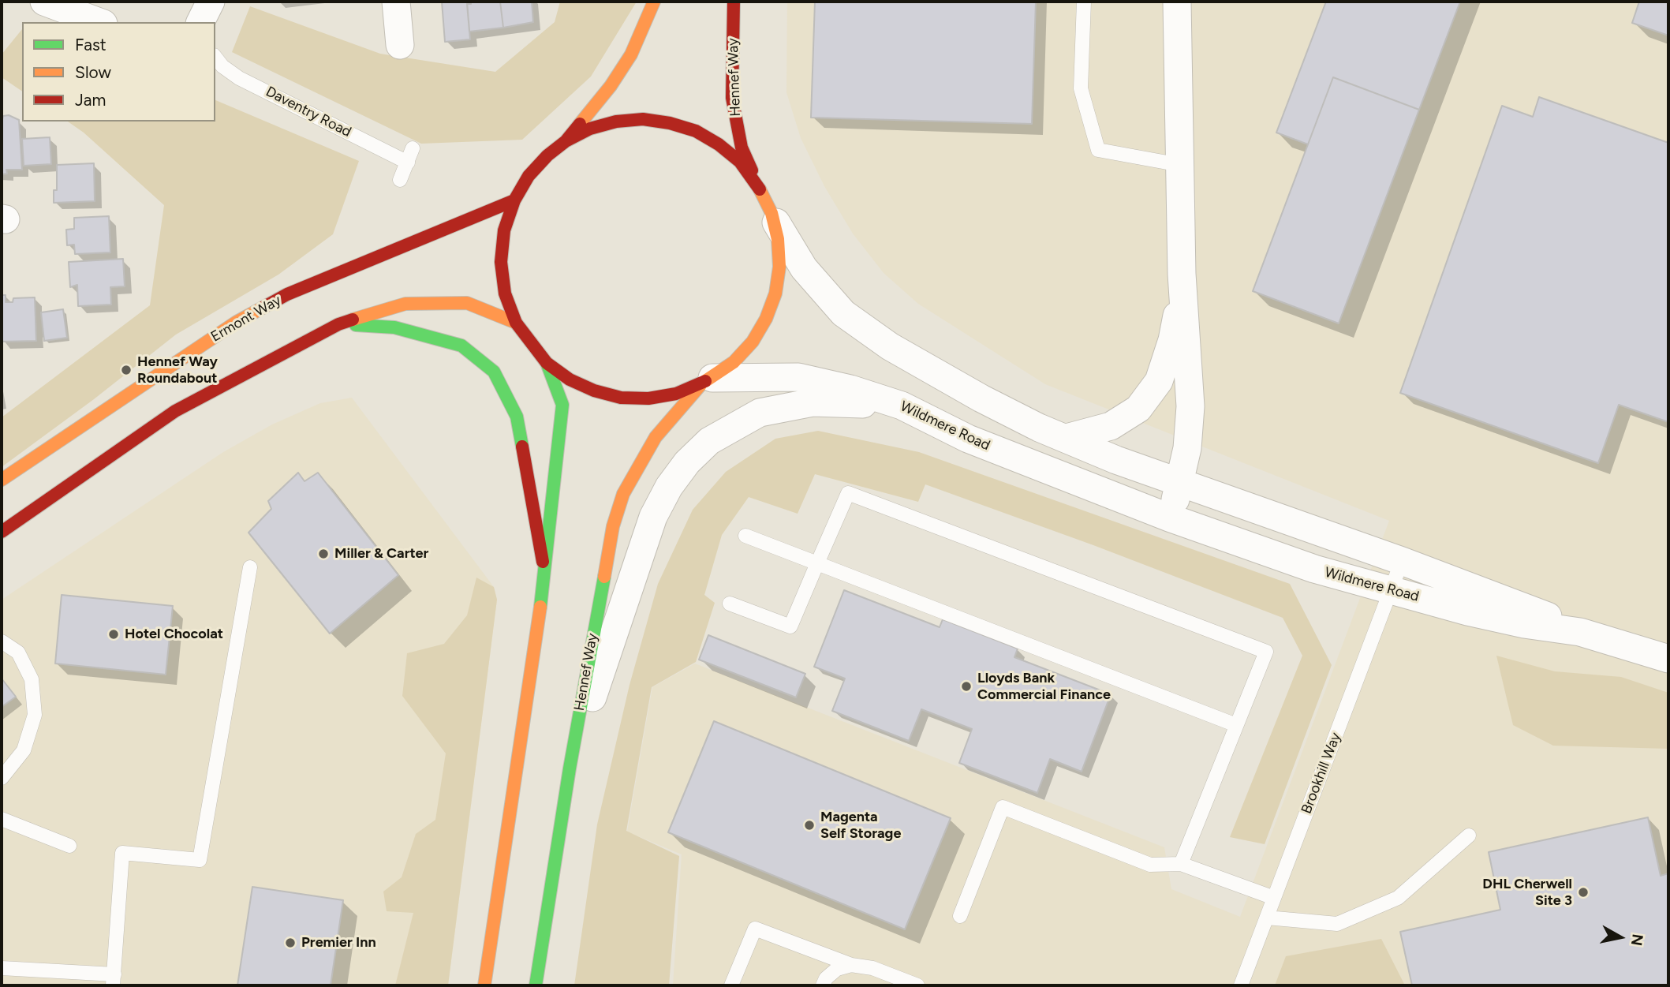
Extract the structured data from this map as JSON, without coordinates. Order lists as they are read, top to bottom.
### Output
{
  "streets": {
    "main road": ["Hennef Way", "Ermont Way"],
    "street": ["Wildmere Road"],
    "lane": ["Daventry Road", "Brookhill Way"]
  },
  "crossings": [
    ["Hennef Way", "Wildmere Road"],
    ["Wildmere Road", "Brookhill Way"]
  ],
  "places": [
    "Hennef Way Roundabout",
    "Miller & Carter",
    "Hotel Chocolat",
    "Lloyds Bank Commercial Finance",
    "Magenta Self Storage",
    "DHL Cherwell Site 3",
    "Premier Inn"
  ],
  "legend": ["Fast", "Slow", "Jam"],
  "north": "right"
}
